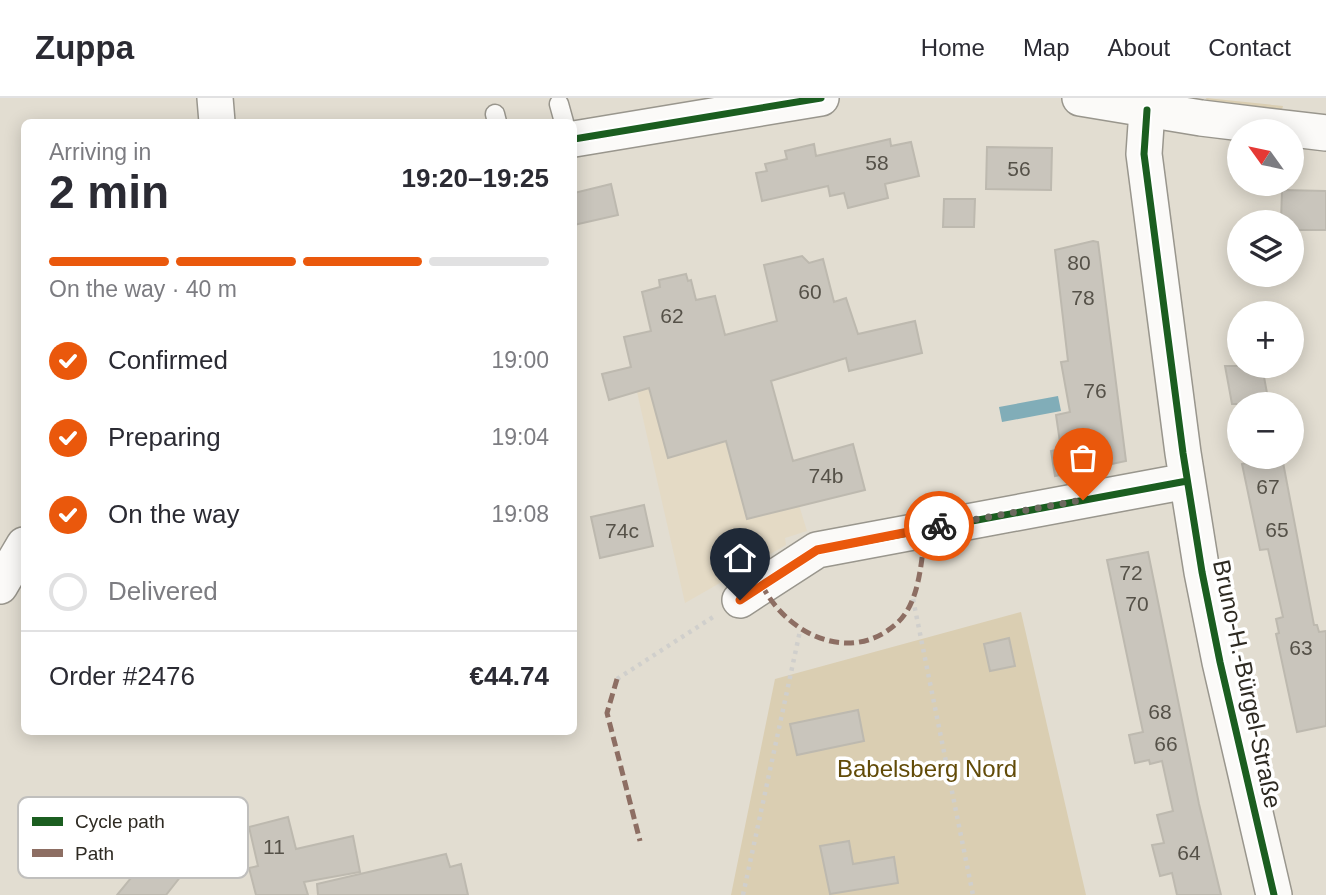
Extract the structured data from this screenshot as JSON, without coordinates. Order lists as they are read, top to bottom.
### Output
{
  "streets": {
    "street": ["Bruno-H.-Bürgel-Straße"]
  },
  "parks": ["Babelsberg Nord"],
  "house_numbers": [
    "58",
    "56",
    "80",
    "60",
    "78",
    "62",
    "76",
    "74b",
    "67",
    "65",
    "74c",
    "72",
    "70",
    "63",
    "68",
    "66",
    "11",
    "64"
  ],
  "legend": ["Cycle path", "Path"],
  "north": "top left",
  "page": {
    "header": "Zuppa",
    "nav": [
      "Home",
      "Map",
      "About",
      "Contact"
    ],
    "map_buttons": ["+", "−"],
    "heading": ["2 min", "Arriving in", "19:20–19:25"],
    "panel": ["Order #2476", "€44.74"],
    "bar": "On the way · 40 m",
    "list": [
      ["Confirmed", "19:00"],
      ["Preparing", "19:04"],
      ["On the way", "19:08"],
      "Delivered"
    ]
  }
}
